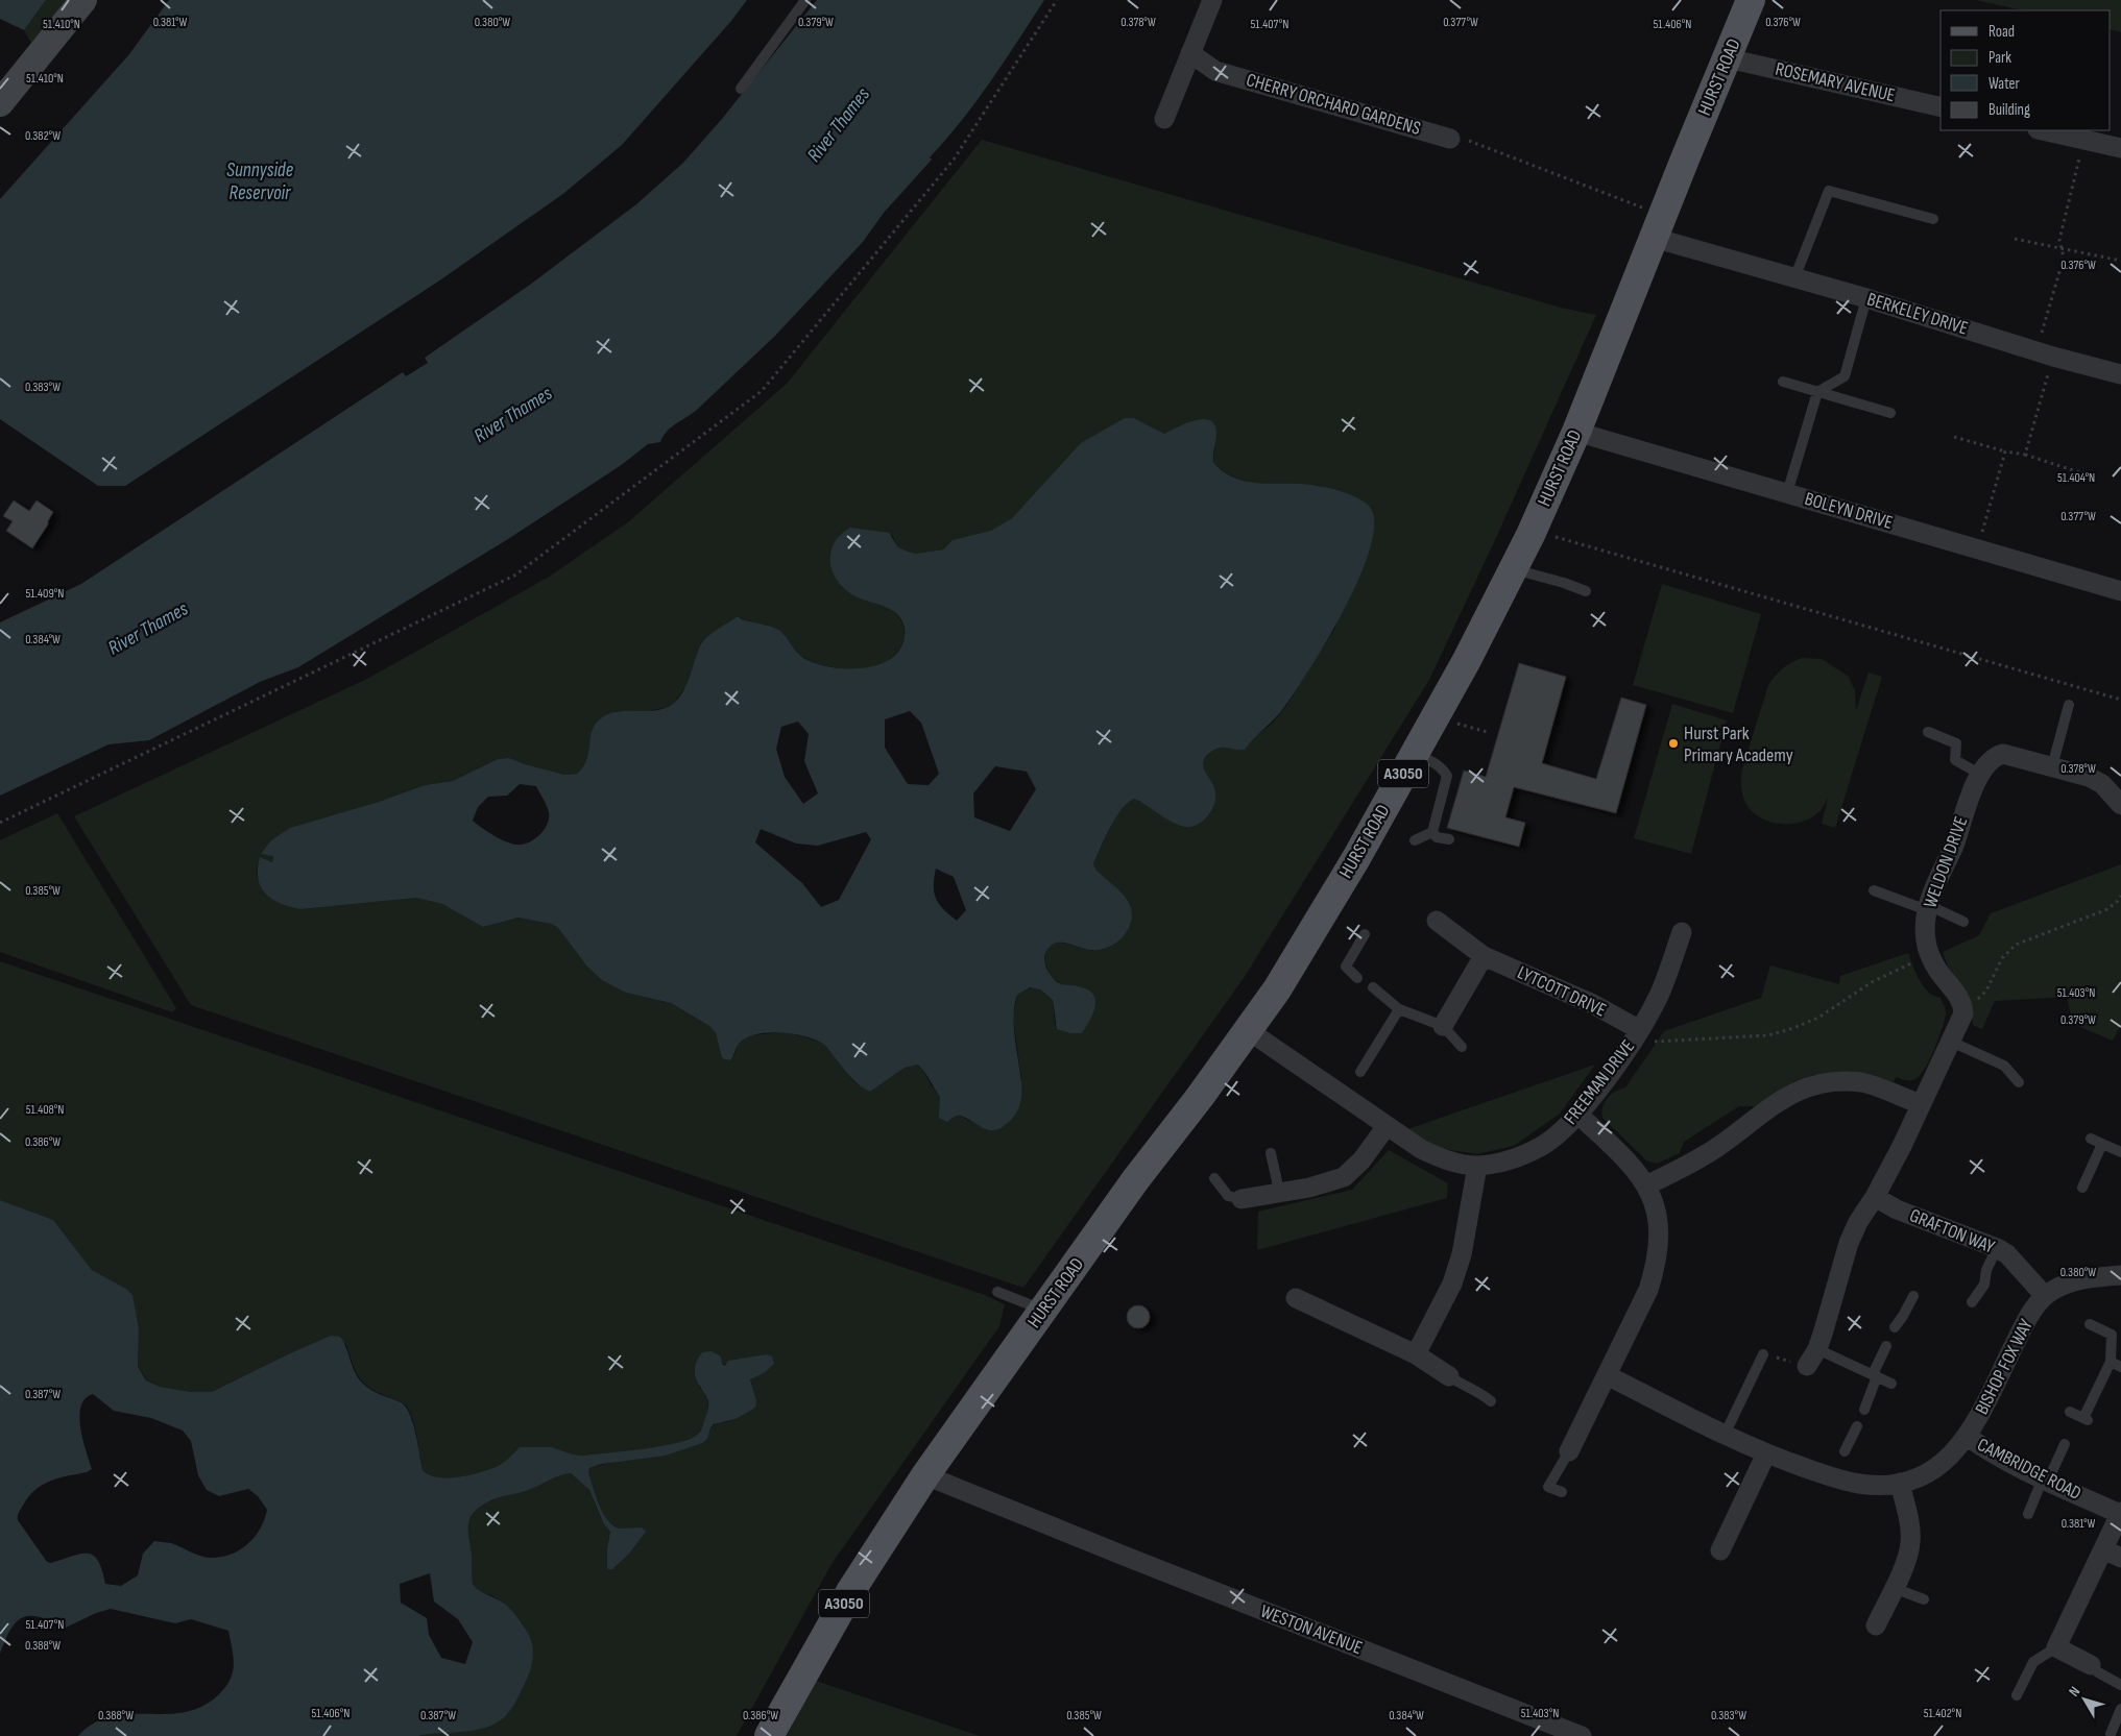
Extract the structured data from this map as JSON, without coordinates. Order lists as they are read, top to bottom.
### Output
{
  "streets": {
    "main road": ["HURST ROAD", "A3050"],
    "street": [
      "ROSEMARY AVENUE",
      "CHERRY ORCHARD GARDENS",
      "BERKELEY DRIVE",
      "BOLEYN DRIVE",
      "WELDON DRIVE",
      "LYTCOTT DRIVE",
      "FREEMAN DRIVE",
      "GRAFTON WAY",
      "BISHOP FOX WAY",
      "CAMBRIDGE ROAD",
      "WESTON AVENUE"
    ]
  },
  "crossings": [
    ["HURST ROAD", "ROSEMARY AVENUE"],
    ["HURST ROAD", "BERKELEY DRIVE"],
    ["HURST ROAD", "BOLEYN DRIVE"],
    ["HURST ROAD", "A3050"],
    ["HURST ROAD", "FREEMAN DRIVE"],
    ["HURST ROAD", "WESTON AVENUE"],
    ["A3050", "WESTON AVENUE"],
    ["LYTCOTT DRIVE", "FREEMAN DRIVE"],
    ["GRAFTON WAY", "BISHOP FOX WAY"],
    ["BISHOP FOX WAY", "CAMBRIDGE ROAD"]
  ],
  "water": ["River Thames", "Sunnyside Reservoir"],
  "places": ["Hurst Park Primary Academy"],
  "legend": [
    "Road",
    "Park",
    "Water",
    "Building"
  ],
  "north": "top left",
  "coordinates": [
    "0.381°W",
    "0.380°W",
    "0.379°W",
    "0.378°W",
    "0.377°W",
    "0.376°W",
    "51.410°N",
    "51.407°N",
    "51.406°N",
    "0.382°W",
    "0.383°W",
    "51.404°N",
    "51.409°N",
    "0.384°W",
    "0.385°W",
    "51.403°N",
    "51.408°N",
    "0.386°W",
    "0.387°W",
    "0.388°W",
    "51.402°N"
  ]
}
